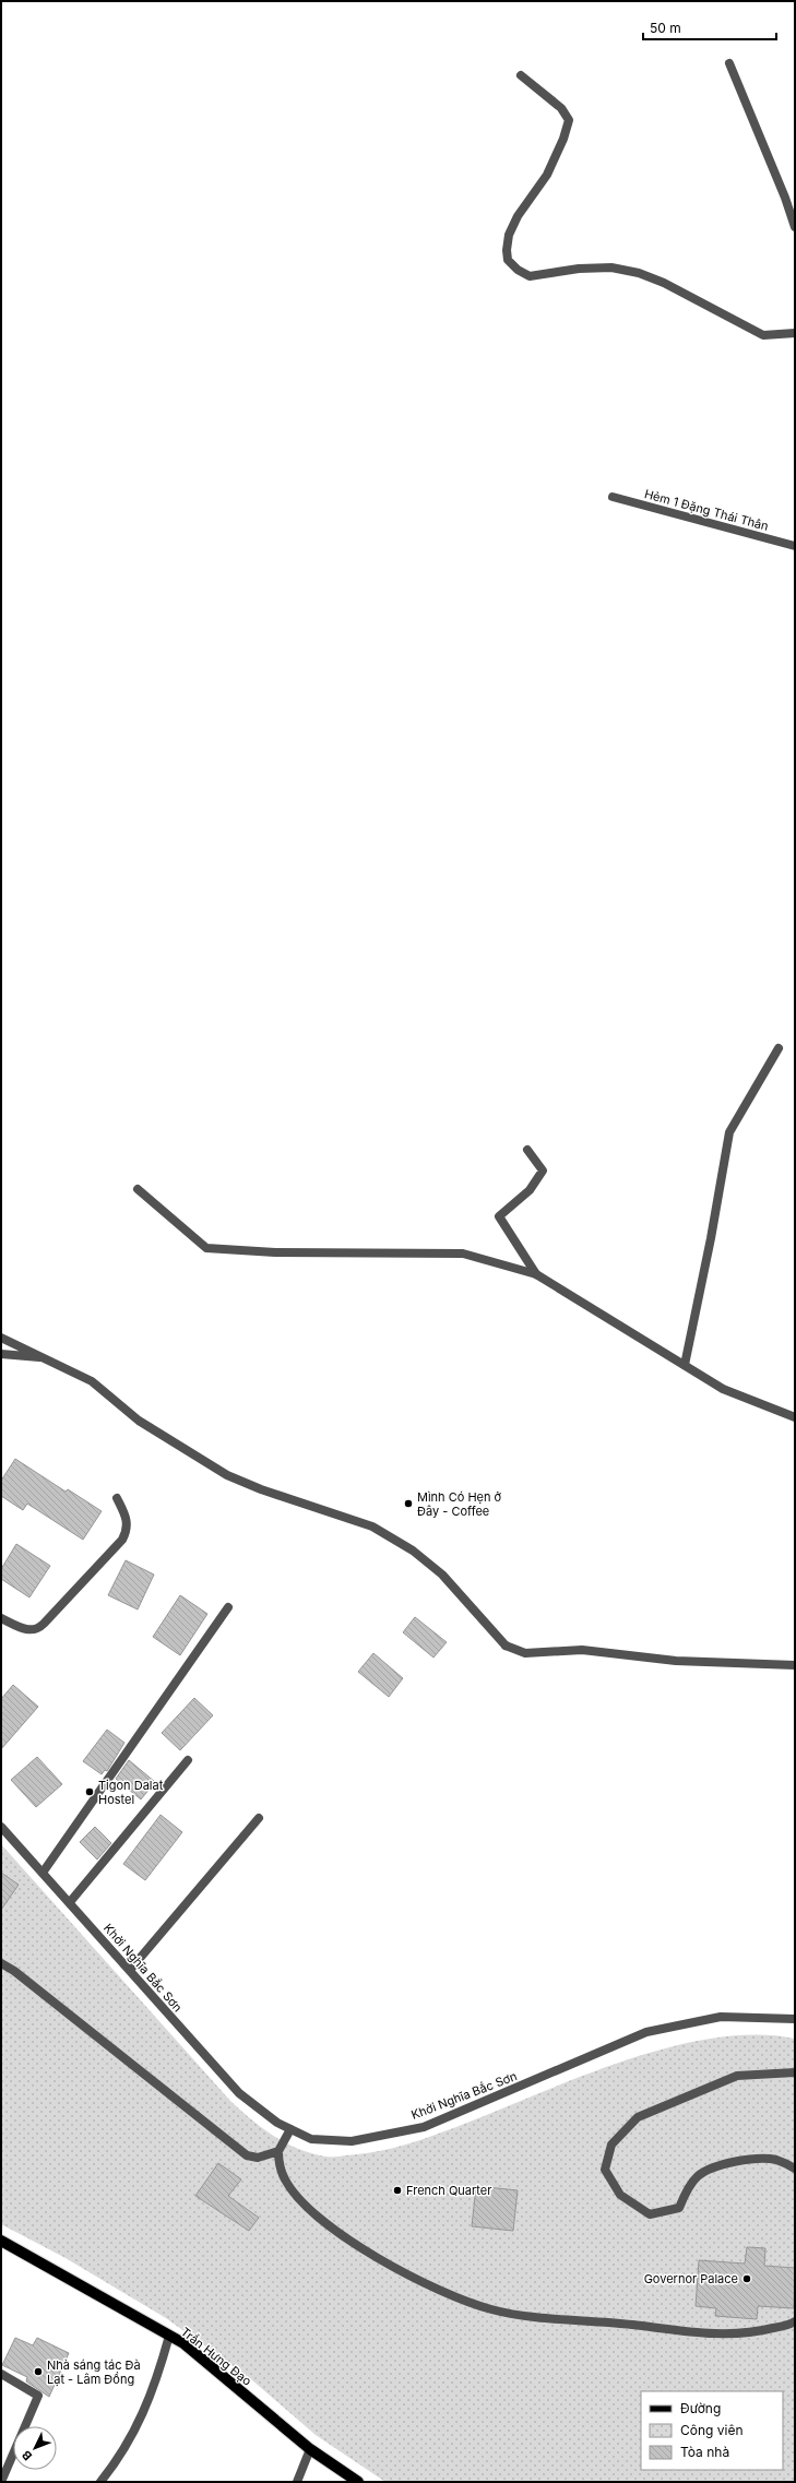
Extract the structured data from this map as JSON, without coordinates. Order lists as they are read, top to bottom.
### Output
{
  "streets": {
    "main road": ["Trần Hưng Đạo"],
    "street": ["Hẻm 1 Đặng Thái Thân", "Khởi Nghĩa Bắc Sơn"]
  },
  "places": [
    "Mình Có Hẹn ở Đây - Coffee",
    "Tigon Dalat Hostel",
    "French Quarter",
    "Governor Palace",
    "Nhà sáng tác Đà Lạt - Lâm Đồng"
  ],
  "legend": ["Đường", "Công viên", "Tòa nhà"],
  "scale_bar": "50 m",
  "north": "bottom left"
}
